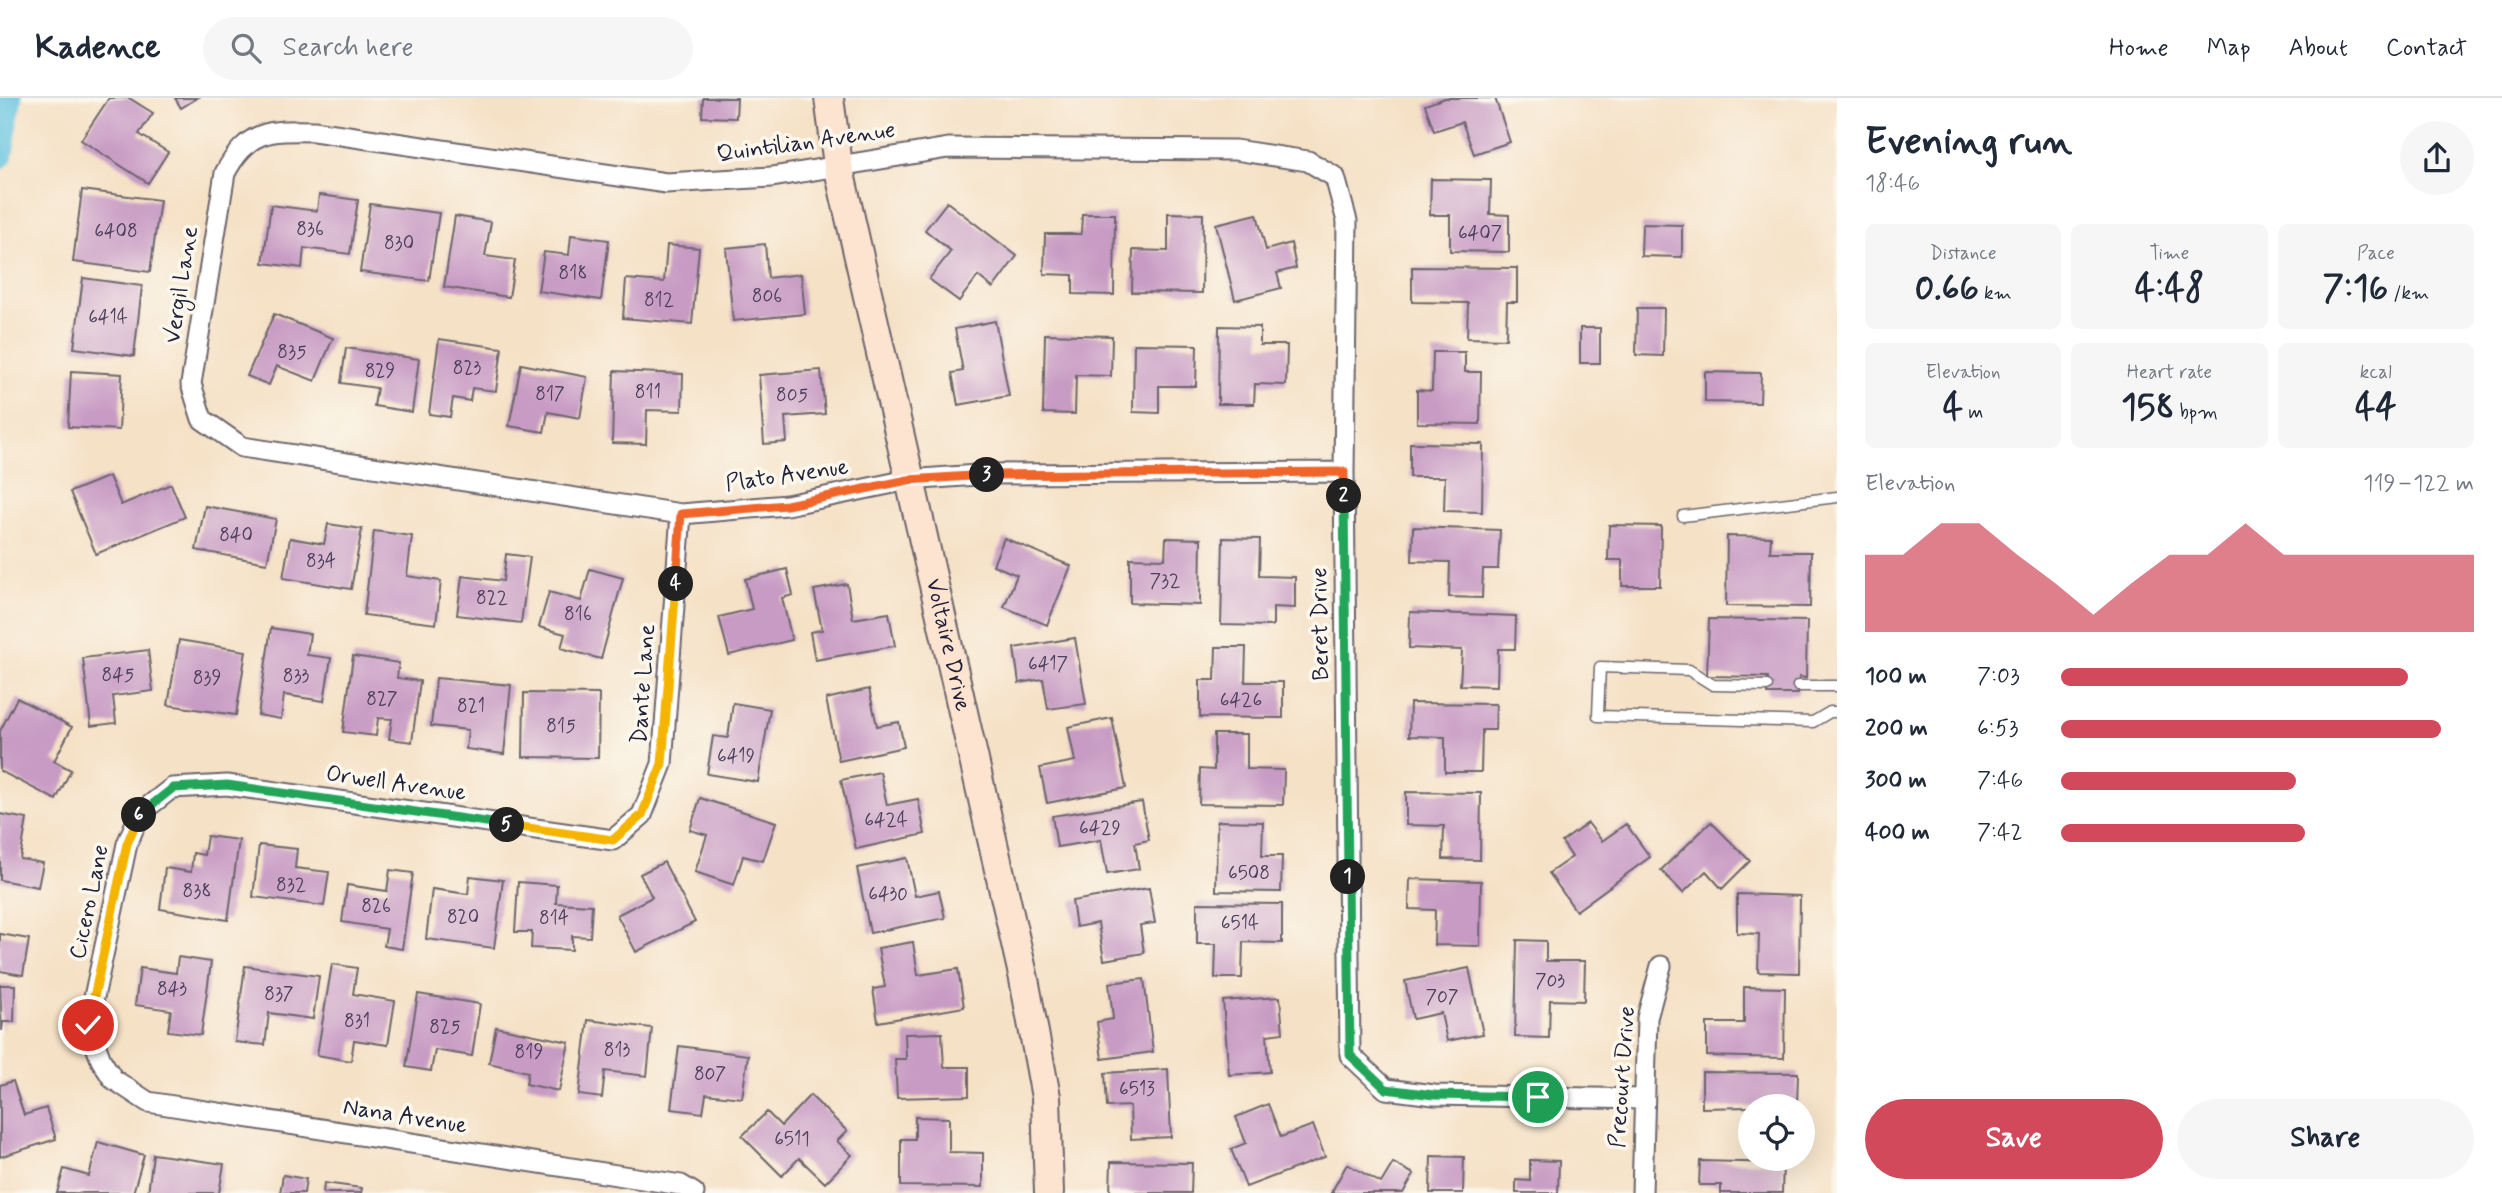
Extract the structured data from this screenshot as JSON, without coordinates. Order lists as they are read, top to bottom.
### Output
{
  "streets": {
    "street": [
      "Quintilian Avenue",
      "Vergil Lane",
      "Plato Avenue",
      "Beret Drive",
      "Voltaire Drive",
      "Dante Lane",
      "Orwell Avenue",
      "Cicero Lane",
      "Precourt Drive",
      "Nana Avenue"
    ]
  },
  "crossings": [
    ["Quintilian Avenue", "Vergil Lane"],
    ["Quintilian Avenue", "Beret Drive"],
    ["Quintilian Avenue", "Voltaire Drive"],
    ["Vergil Lane", "Plato Avenue"],
    ["Plato Avenue", "Beret Drive"],
    ["Plato Avenue", "Voltaire Drive"],
    ["Plato Avenue", "Dante Lane"],
    ["Beret Drive", "Precourt Drive"],
    ["Dante Lane", "Orwell Avenue"],
    ["Orwell Avenue", "Cicero Lane"],
    ["Cicero Lane", "Nana Avenue"]
  ],
  "house_numbers": [
    "836",
    "6408",
    "6407",
    "830",
    "818",
    "806",
    "812",
    "6414",
    "835",
    "823",
    "829",
    "811",
    "817",
    "805",
    "840",
    "834",
    "732",
    "822",
    "816",
    "6417",
    "845",
    "833",
    "839",
    "827",
    "6426",
    "821",
    "815",
    "6419",
    "6424",
    "6429",
    "6508",
    "832",
    "838",
    "6430",
    "826",
    "820",
    "814",
    "6514",
    "703",
    "843",
    "837",
    "707",
    "831",
    "825",
    "813",
    "819",
    "807",
    "6513",
    "6511"
  ],
  "page": {
    "header": "Kadence",
    "search": "Search here",
    "nav": [
      "Home",
      "Map",
      "About",
      "Contact"
    ],
    "heading": ["Evening run", "18:46"],
    "stats": [
      ["Distance", "0.66 km"],
      ["Time", "4:48"],
      ["Pace", "7:16 /km"],
      ["Elevation", "4 m"],
      ["Heart rate", "158 bpm"],
      ["kcal", "44"]
    ],
    "chart": ["Elevation", "119–122 m"],
    "pins": [
      "3",
      "2",
      "4",
      "6",
      "5",
      "1"
    ],
    "list": [
      {
        "name": "100 m",
        "note": "7:03"
      },
      {
        "name": "200 m",
        "note": "6:53"
      },
      {
        "name": "300 m",
        "note": "7:46"
      },
      {
        "name": "400 m",
        "note": "7:42"
      }
    ],
    "buttons": ["Save", "Share"]
  }
}
